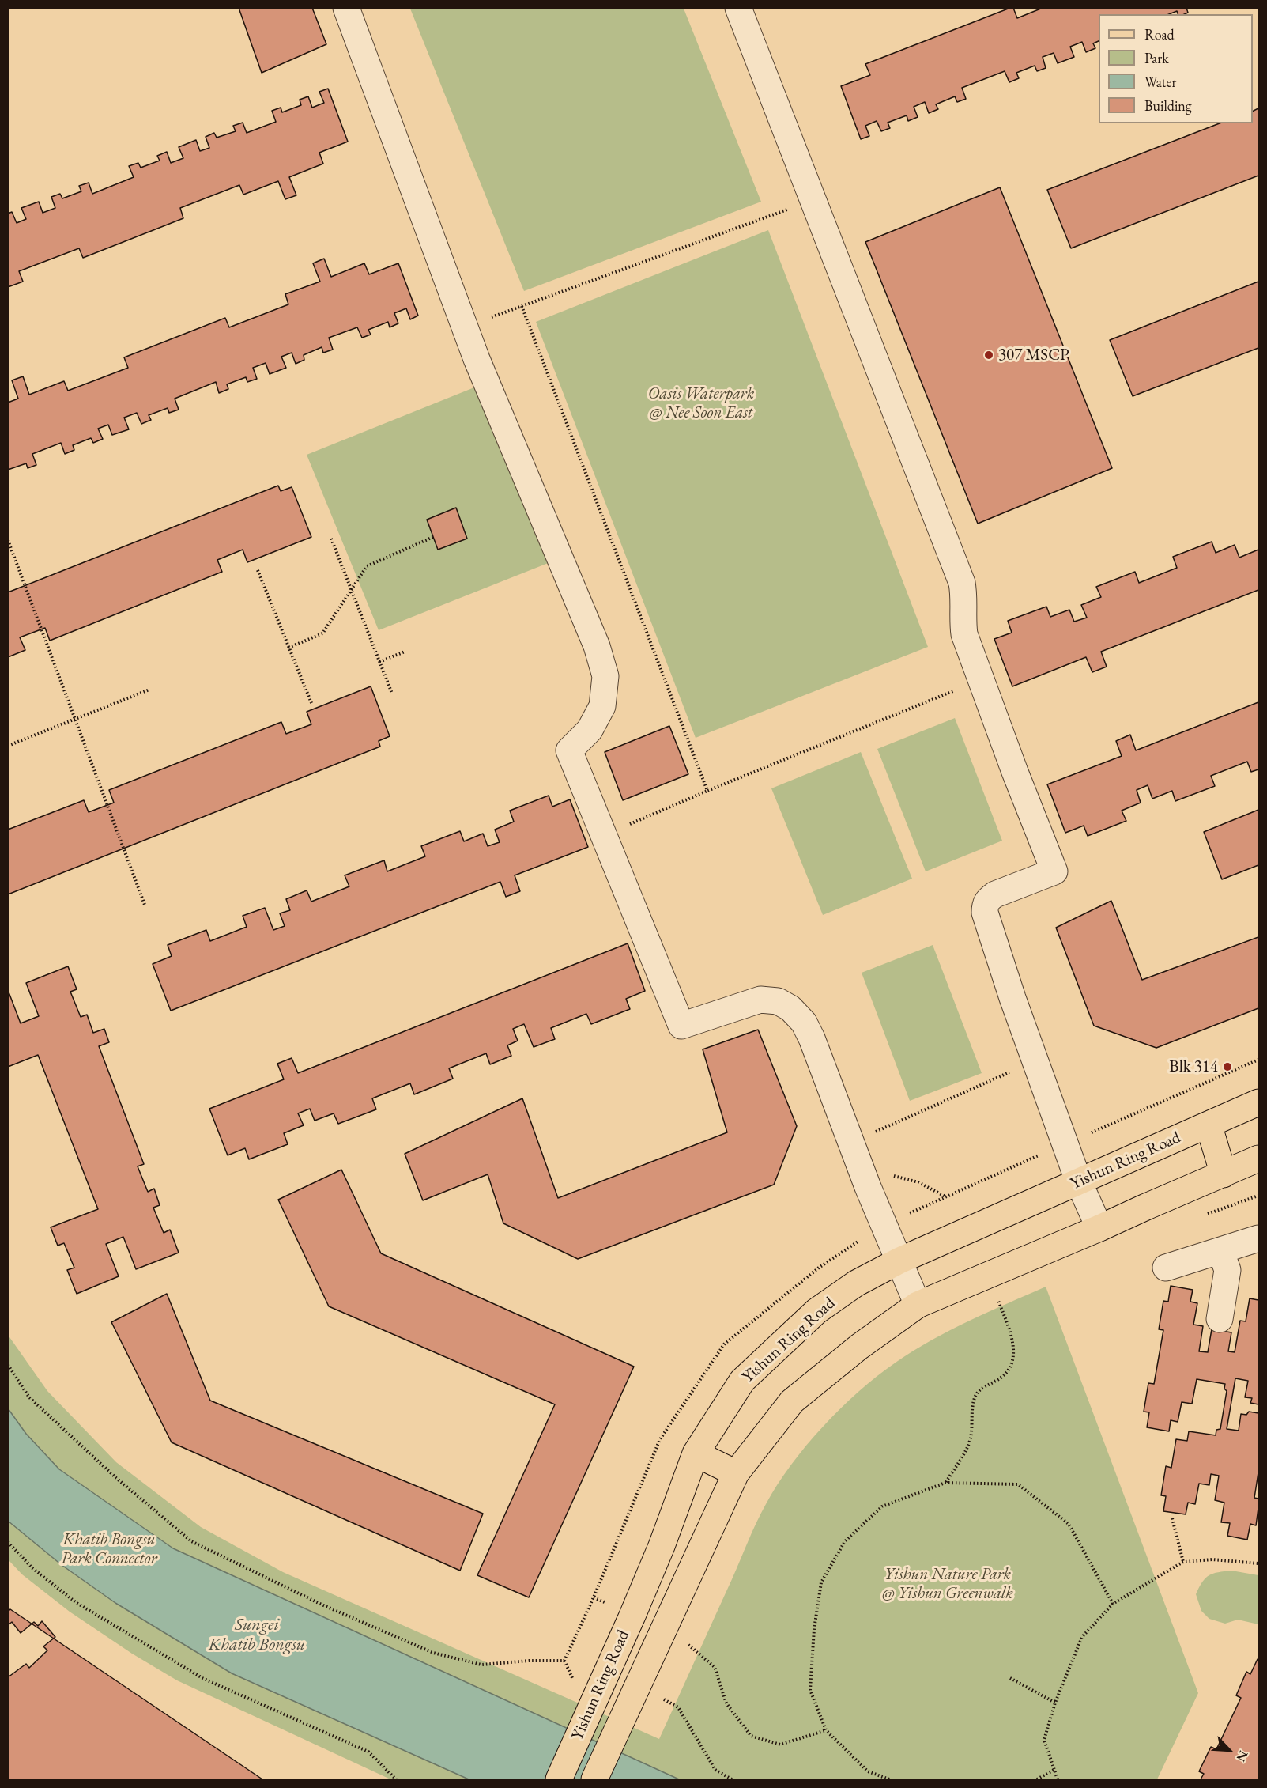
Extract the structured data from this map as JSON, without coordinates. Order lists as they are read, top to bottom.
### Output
{
  "streets": {
    "main road": ["Yishun Ring Road"]
  },
  "water": ["Sungei Khatib Bongsu"],
  "parks": ["Oasis Waterpark @ Nee Soon East", "Khatib Bongsu Park Connector", "Yishun Nature Park @ Yishun Greenwalk"],
  "places": ["307 MSCP", "Blk 314"],
  "legend": [
    "Road",
    "Park",
    "Water",
    "Building"
  ],
  "north": "bottom right"
}
